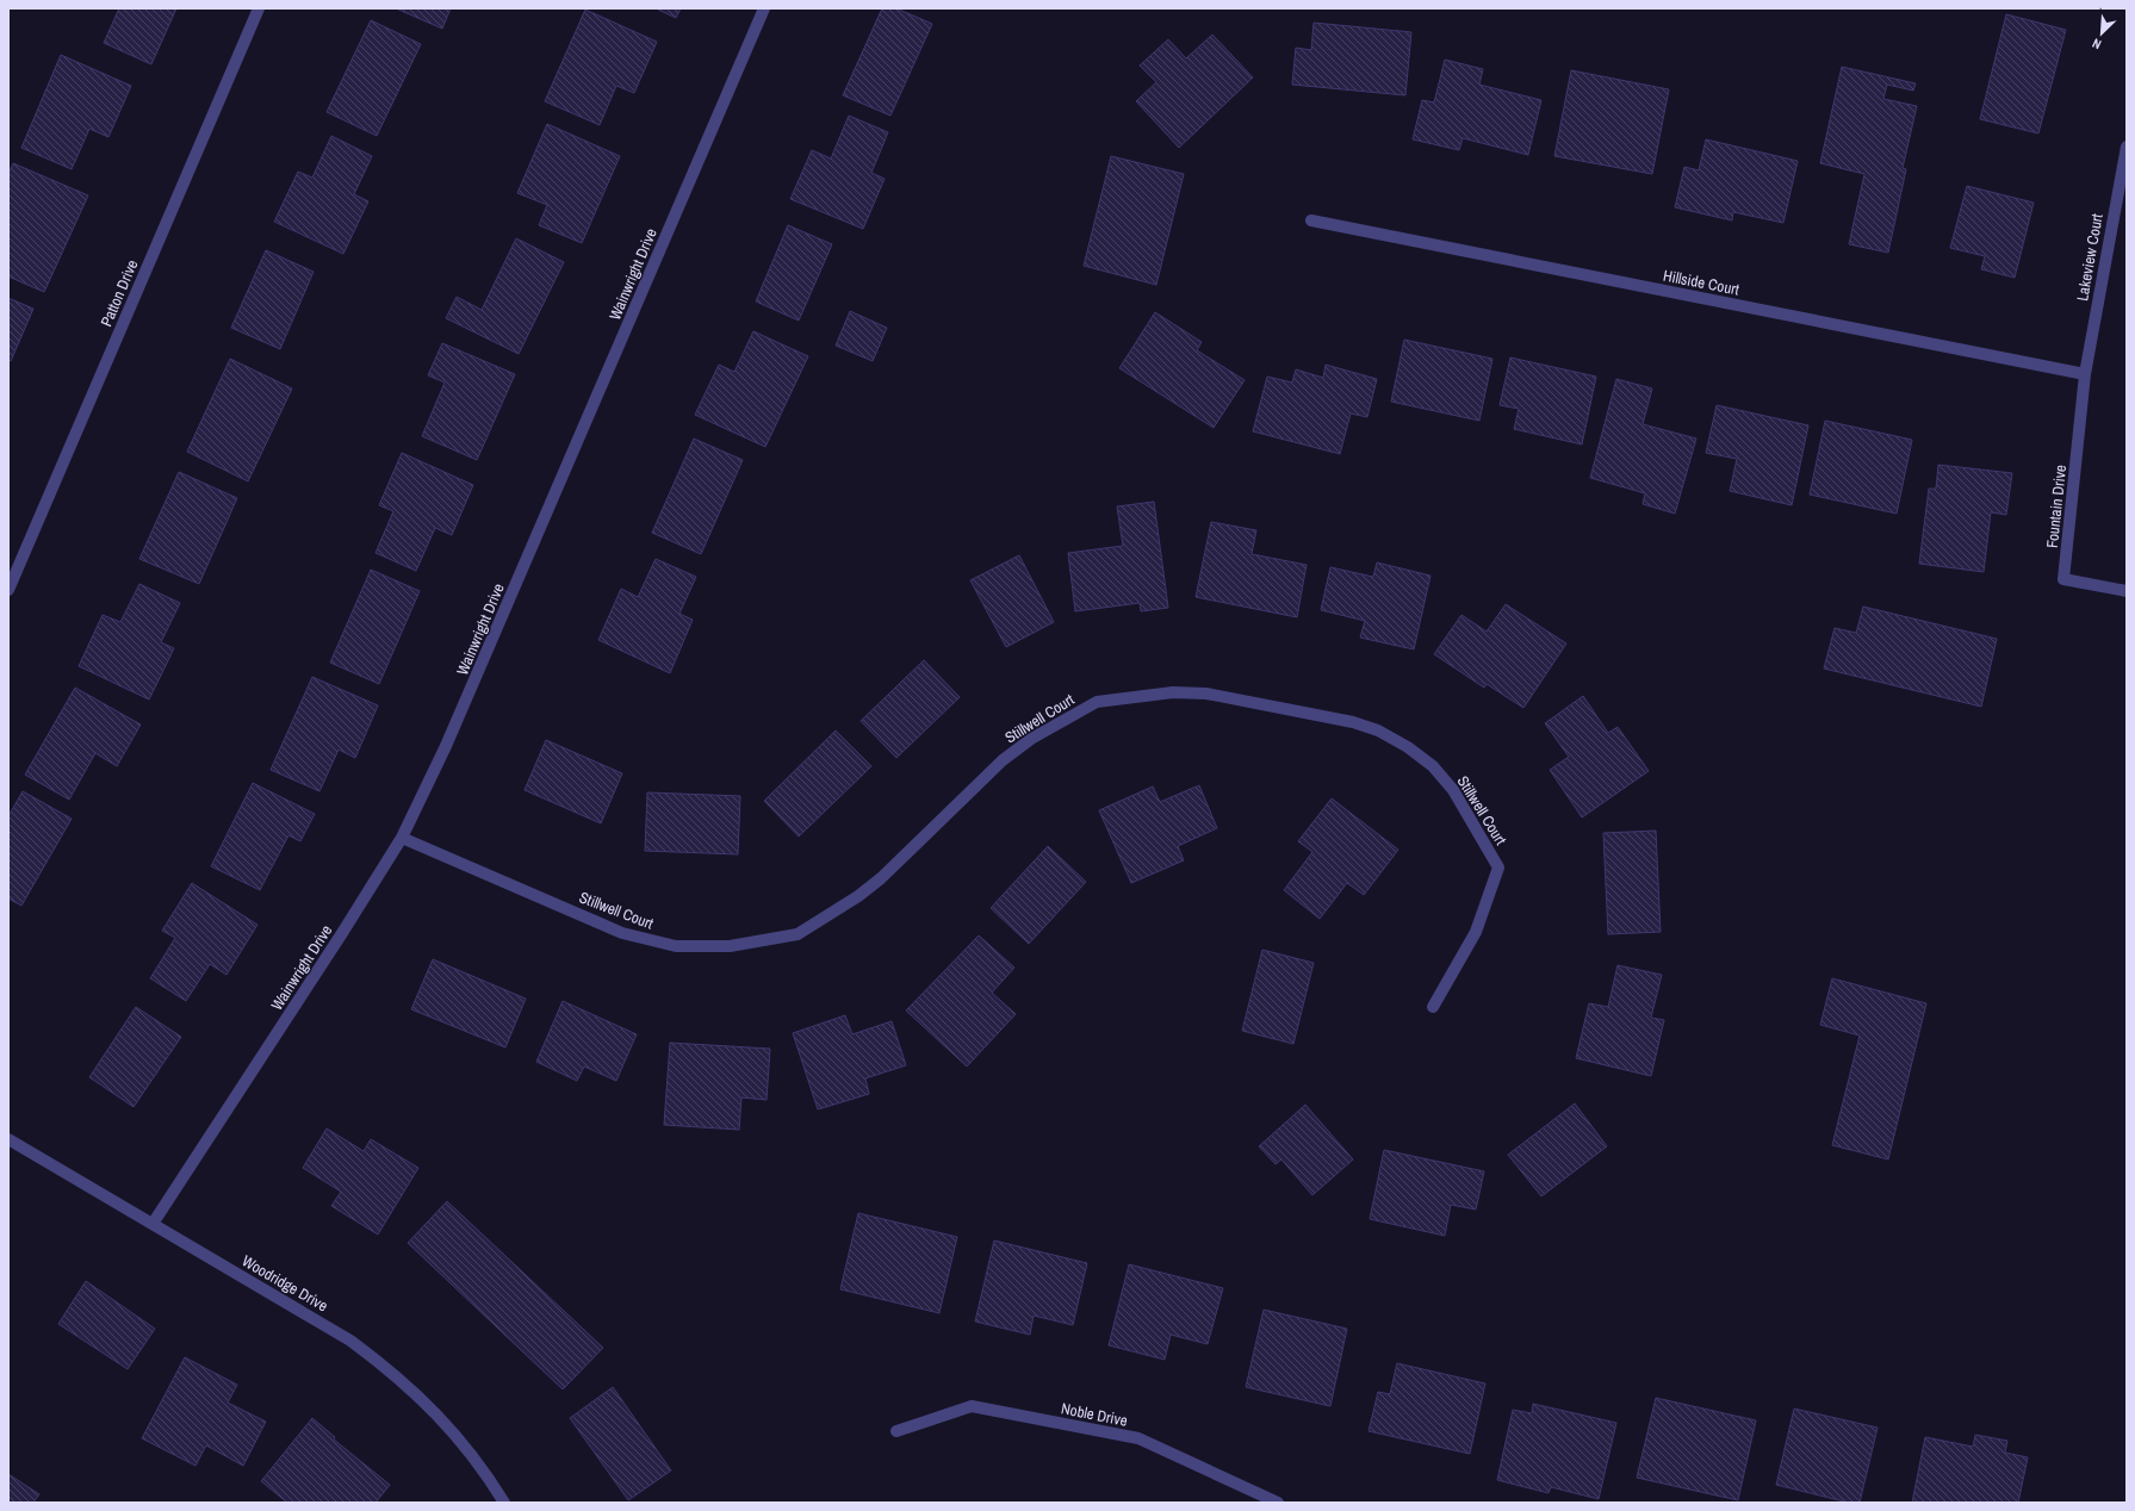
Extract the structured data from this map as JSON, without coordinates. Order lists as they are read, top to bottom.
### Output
{
  "streets": {
    "street": [
      "Lakeview Court",
      "Wainwright Drive",
      "Hillside Court",
      "Patton Drive",
      "Fountain Drive",
      "Stillwell Court",
      "Woodridge Drive",
      "Noble Drive"
    ]
  },
  "crossings": [
    ["Lakeview Court", "Hillside Court"],
    ["Lakeview Court", "Fountain Drive"],
    ["Wainwright Drive", "Stillwell Court"],
    ["Wainwright Drive", "Woodridge Drive"],
    ["Hillside Court", "Fountain Drive"]
  ],
  "north": "bottom left"
}
